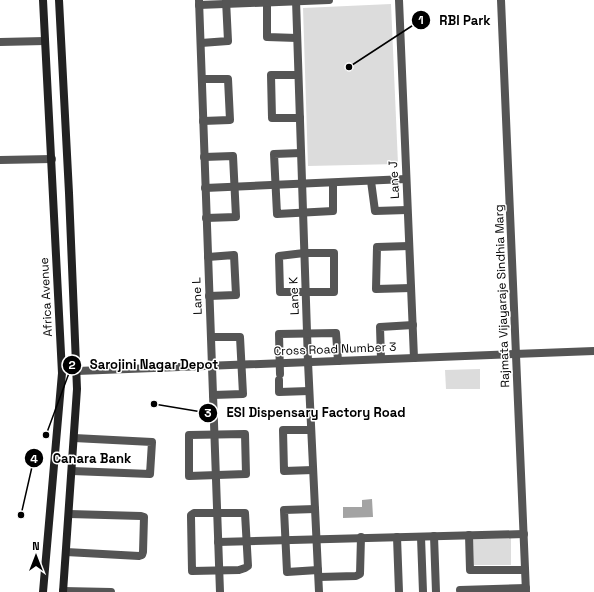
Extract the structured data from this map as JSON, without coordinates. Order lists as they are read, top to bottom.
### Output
{
  "streets": {
    "main road": ["Africa Avenue"],
    "street": [
      "Lane J",
      "Lane L",
      "Lane K",
      "Rajmata Vijayaraje Sindhia Marg",
      "Cross Road Number 3"
    ]
  },
  "crossings": [
    ["Lane J", "Cross Road Number 3"],
    ["Lane L", "Cross Road Number 3"],
    ["Lane K", "Cross Road Number 3"],
    ["Rajmata Vijayaraje Sindhia Marg", "Cross Road Number 3"]
  ],
  "places": [
    "RBI Park",
    "ESI Dispensary Factory Road",
    "Sarojini Nagar Depot",
    "Canara Bank"
  ],
  "north": "top"
}
